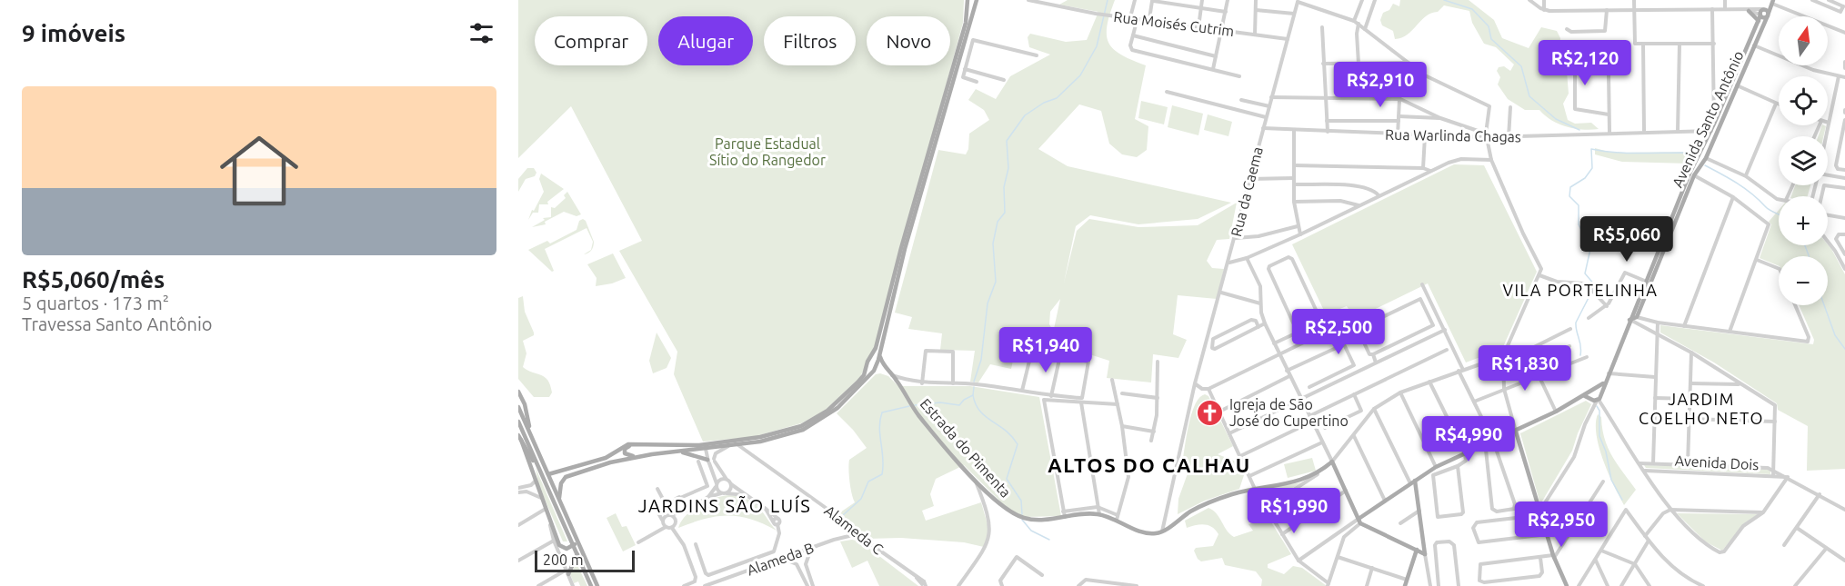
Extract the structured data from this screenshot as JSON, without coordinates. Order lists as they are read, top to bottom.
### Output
{
  "streets": {
    "main road": ["Avenida Santo Antônio", "Estrada do Pimenta"],
    "street": [
      "Rua Moisés Cutrim",
      "Rua Warlinda Chagas",
      "Rua da Caema",
      "Avenida Dois",
      "Alameda C",
      "Alameda B"
    ]
  },
  "crossings": [
    ["Rua Moisés Cutrim", "Rua da Caema"],
    ["Avenida Santo Antônio", "Rua Warlinda Chagas"],
    ["Rua Warlinda Chagas", "Rua da Caema"],
    ["Rua da Caema", "Estrada do Pimenta"],
    ["Alameda C", "Alameda B"]
  ],
  "districts": [
    "VILA PORTELINHA",
    "JARDIM COELHO NETO",
    "ALTOS DO CALHAU",
    "JARDINS SÃO LUÍS"
  ],
  "parks": ["Parque Estadual Sítio do Rangedor"],
  "places": {
    "church": ["Igreja de São José do Cupertino"]
  },
  "scale_bar": "200 m",
  "north": "top",
  "page": {
    "heading": "9 imóveis",
    "map_buttons": ["+", "−"],
    "chip": [
      "Comprar",
      "Alugar",
      "Filtros",
      "Novo"
    ],
    "price": [
      "R$2,120",
      "R$2,910",
      "R$5,060",
      "R$2,500",
      "R$1,940",
      "R$1,830",
      "R$4,990",
      "R$1,990",
      "R$2,950"
    ],
    "list": [
      {
        "name": "R$5,060/mês",
        "note": "5 quartos · 173 m² · Travessa Santo Antônio"
      }
    ],
    "scale": "200 m"
  }
}
